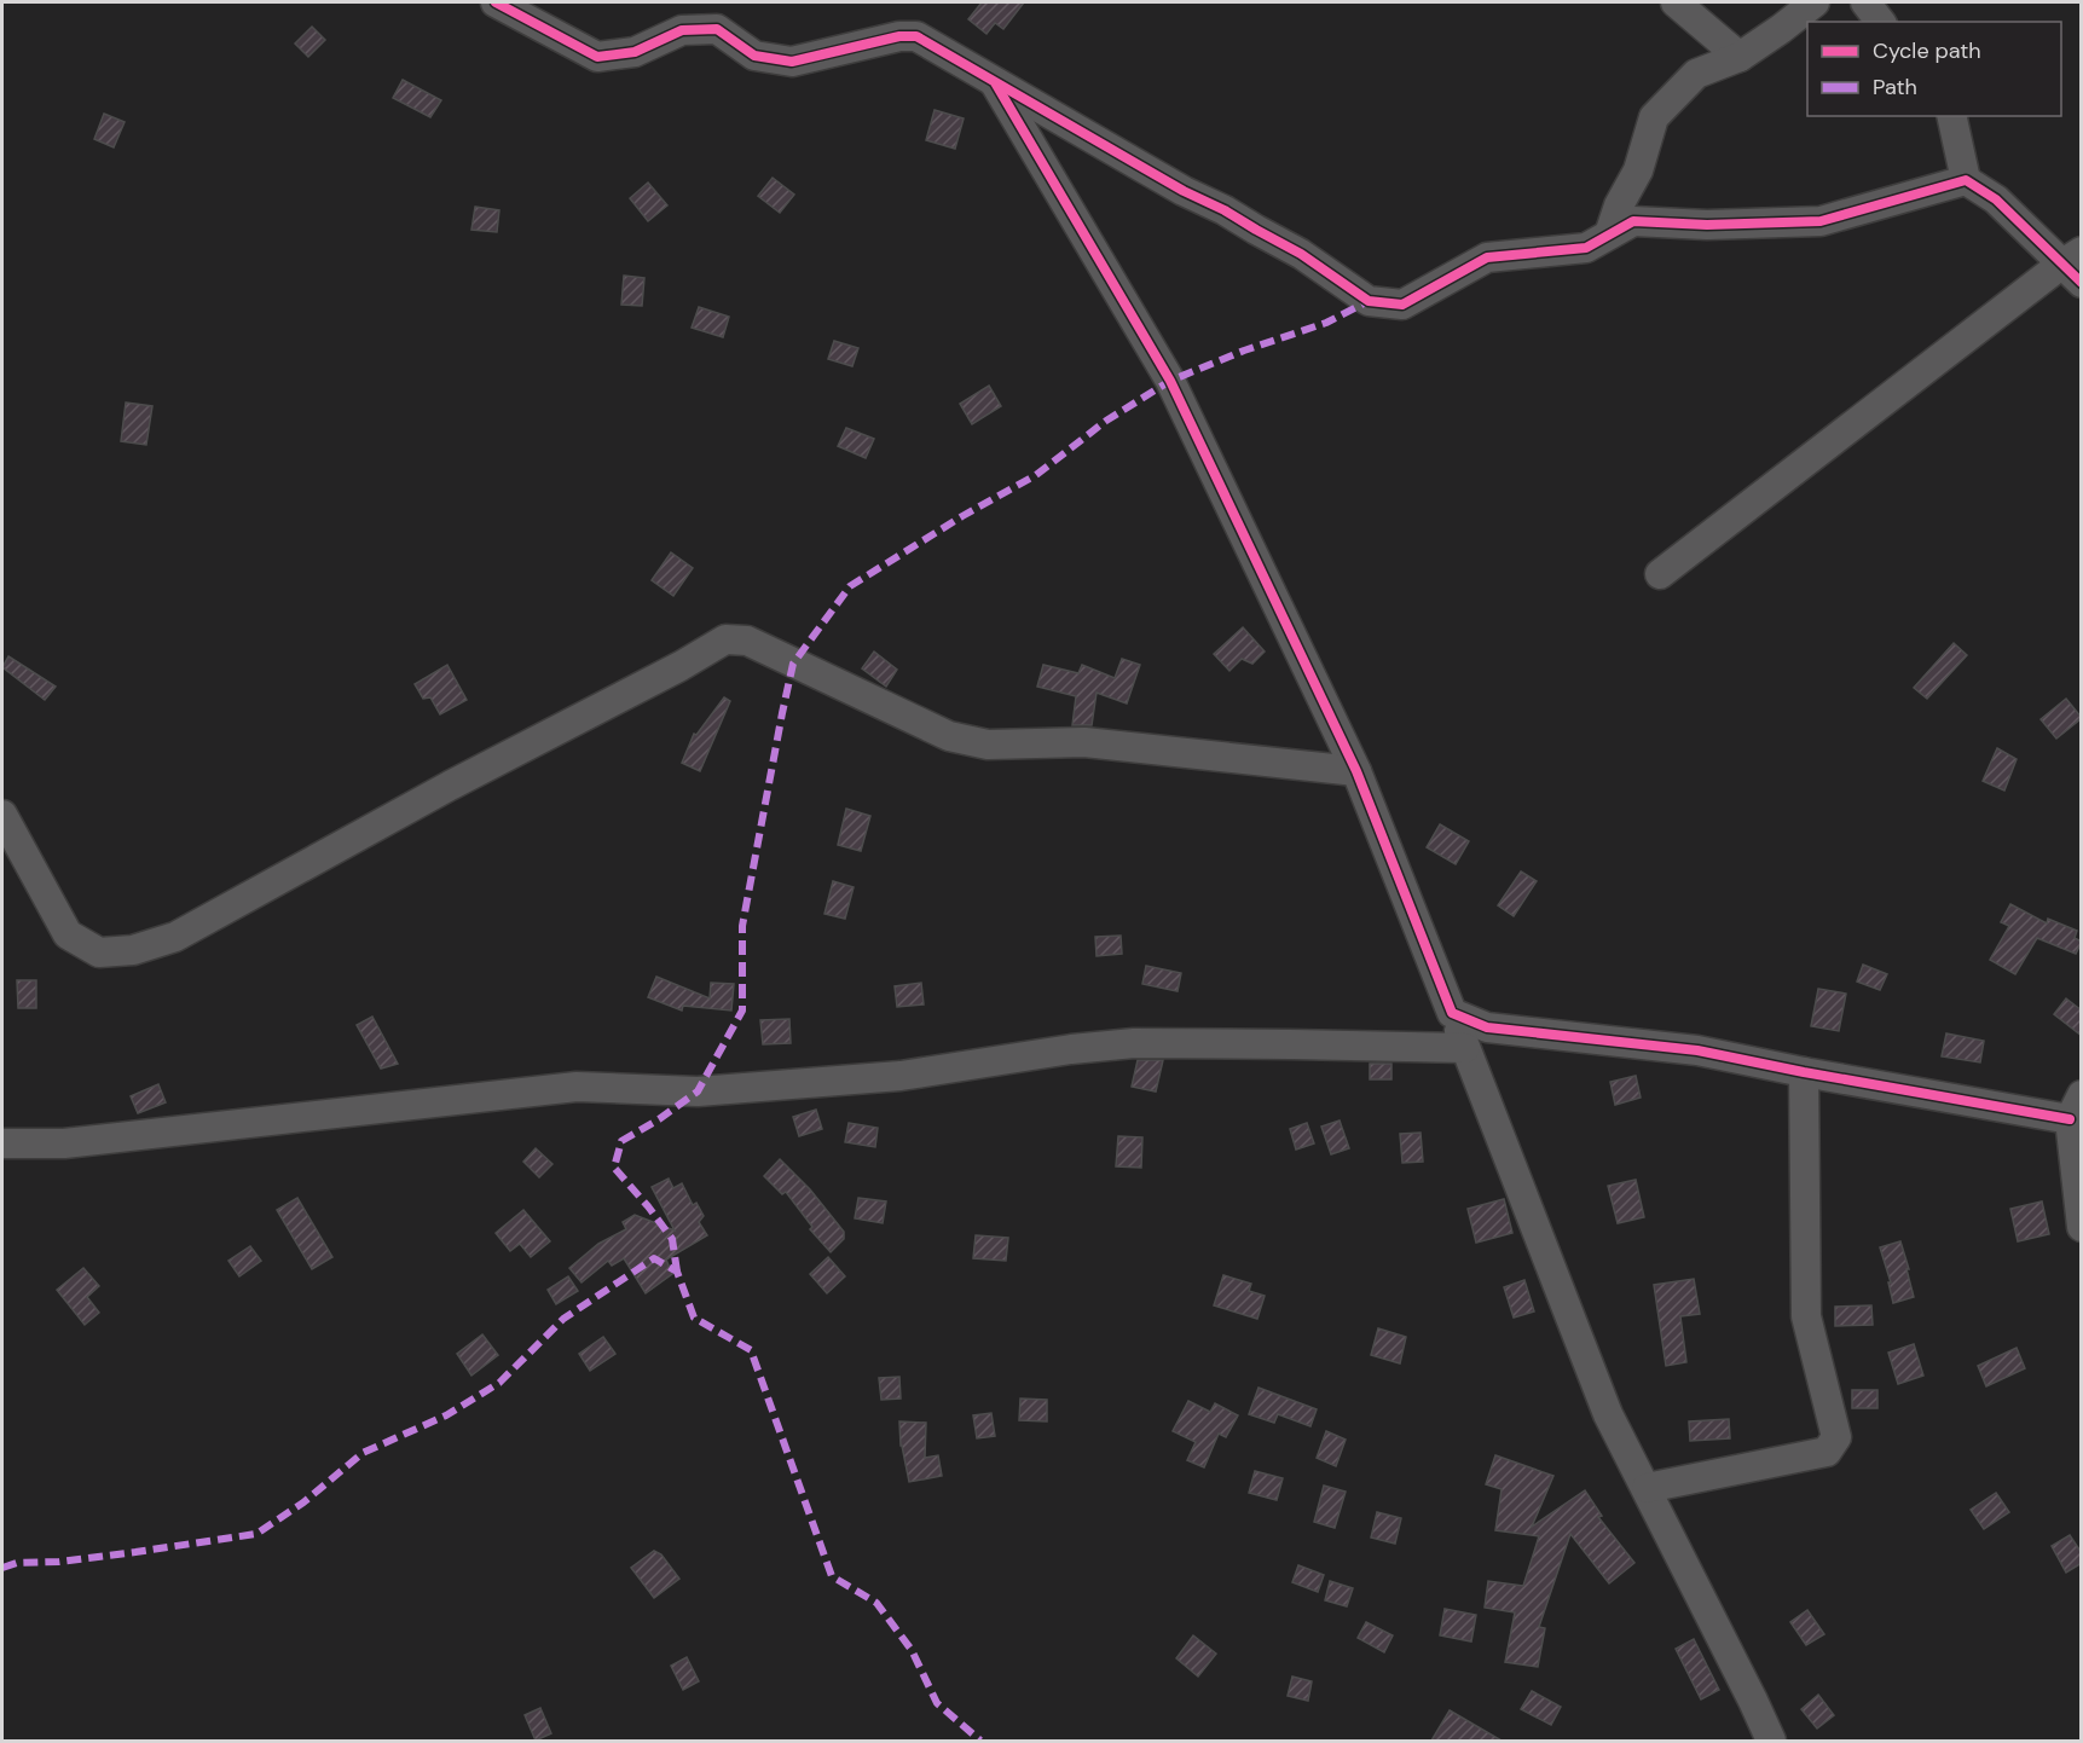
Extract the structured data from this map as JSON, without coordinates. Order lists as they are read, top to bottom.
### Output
{
  "legend": ["Cycle path", "Path"]
}
